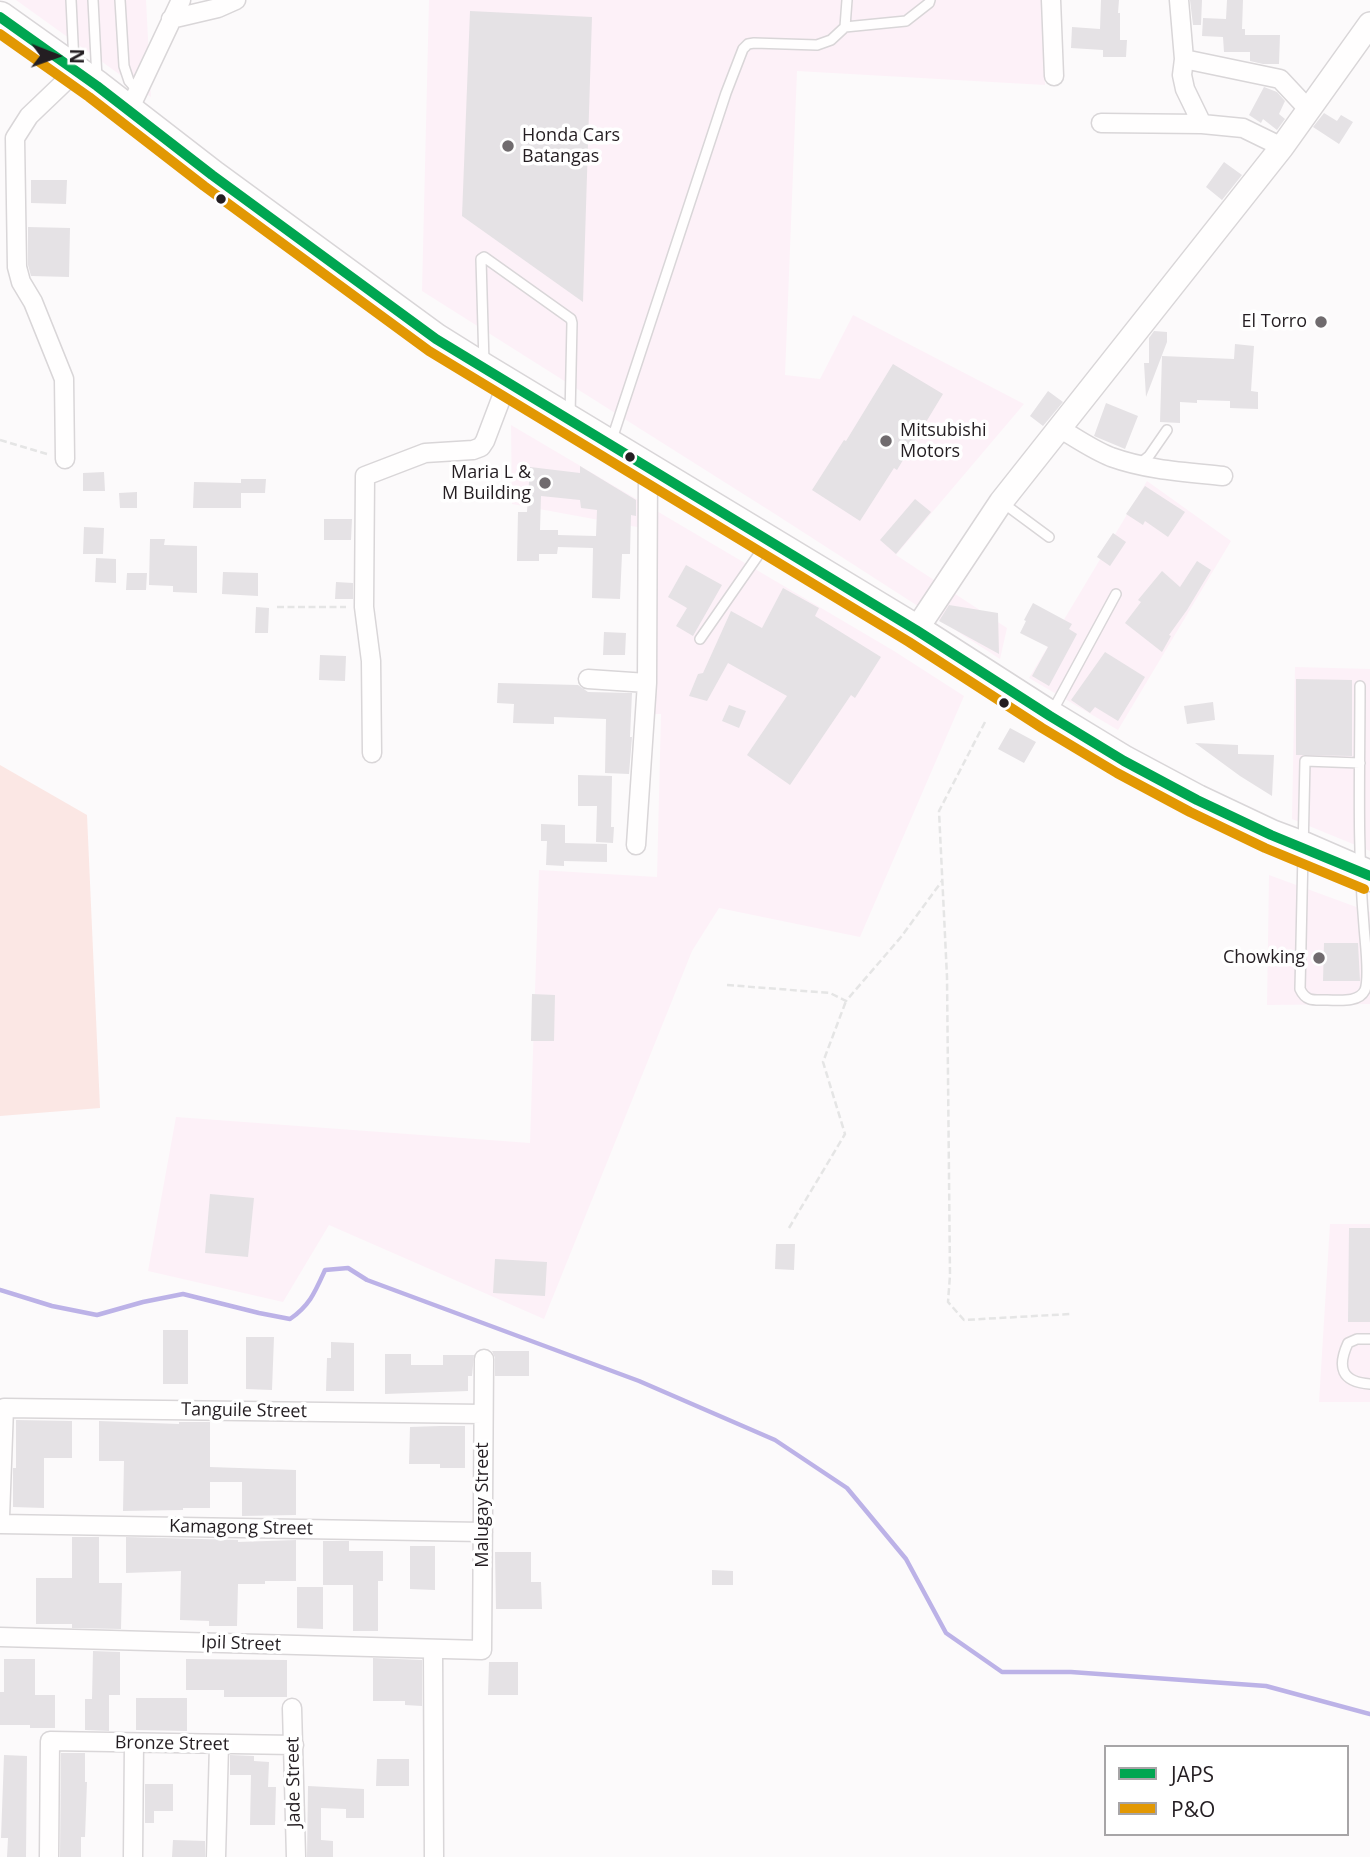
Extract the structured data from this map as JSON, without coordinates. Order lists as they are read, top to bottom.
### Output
{
  "streets": {
    "street": [
      "Tanguile Street",
      "Malugay Street",
      "Kamagong Street",
      "Ipil Street",
      "Bronze Street",
      "Jade Street"
    ]
  },
  "crossings": [
    ["Tanguile Street", "Malugay Street"],
    ["Malugay Street", "Kamagong Street"],
    ["Malugay Street", "Ipil Street"],
    ["Bronze Street", "Jade Street"]
  ],
  "places": [
    "Honda Cars Batangas",
    "El Torro",
    "Mitsubishi Motors",
    "Maria L & M Building",
    "Chowking"
  ],
  "lines": ["transit line JAPS", "transit line P&O"],
  "legend": ["JAPS", "P&O"],
  "north": "right"
}
